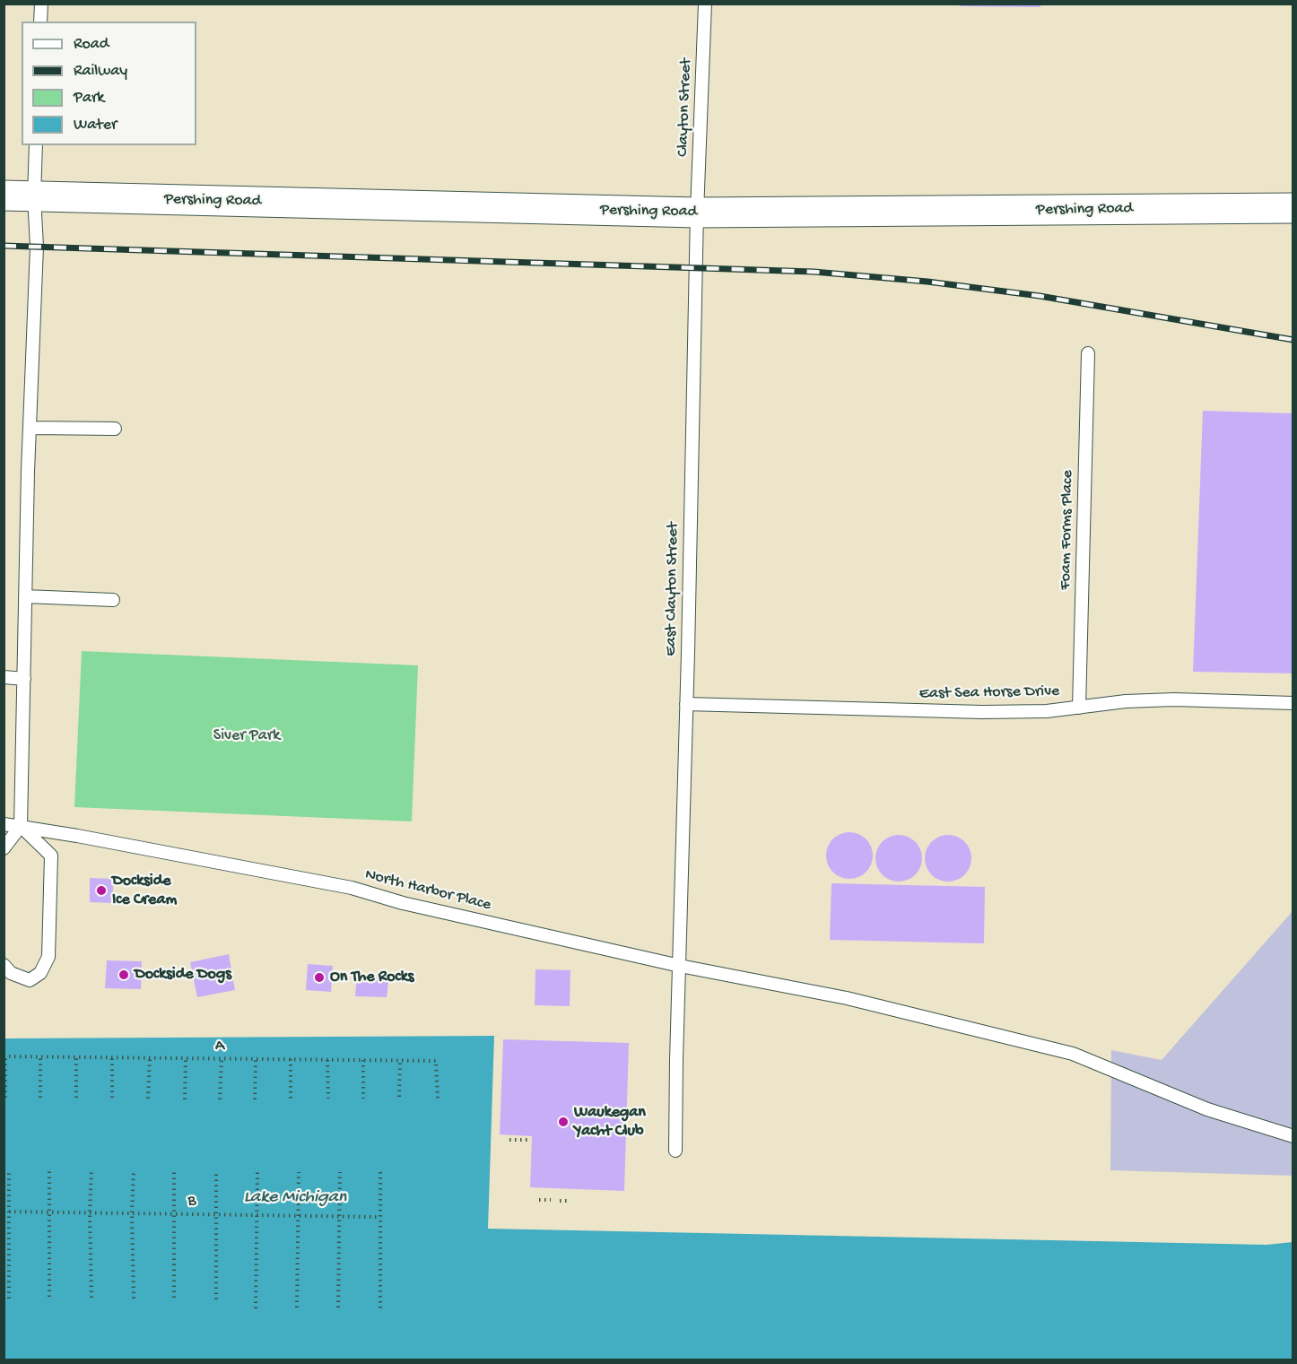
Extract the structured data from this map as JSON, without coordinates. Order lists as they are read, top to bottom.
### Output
{
  "streets": {
    "street": ["Pershing Road"],
    "lane": [
      "Clayton Street",
      "Foam Forms Place",
      "East Clayton Street",
      "East Sea Horse Drive",
      "North Harbor Place"
    ],
    "path": ["A", "B"]
  },
  "crossings": [
    ["Clayton Street", "Pershing Road"],
    ["Clayton Street", "East Clayton Street"],
    ["Pershing Road", "East Clayton Street"],
    ["Foam Forms Place", "East Sea Horse Drive"],
    ["East Clayton Street", "East Sea Horse Drive"],
    ["East Clayton Street", "North Harbor Place"]
  ],
  "water": ["Lake Michigan"],
  "parks": ["Siver Park"],
  "places": [
    "Dockside Ice Cream",
    "Dockside Dogs",
    "On The Rocks",
    "Waukegan Yacht Club"
  ],
  "legend": [
    "Road",
    "Railway",
    "Park",
    "Water"
  ]
}
